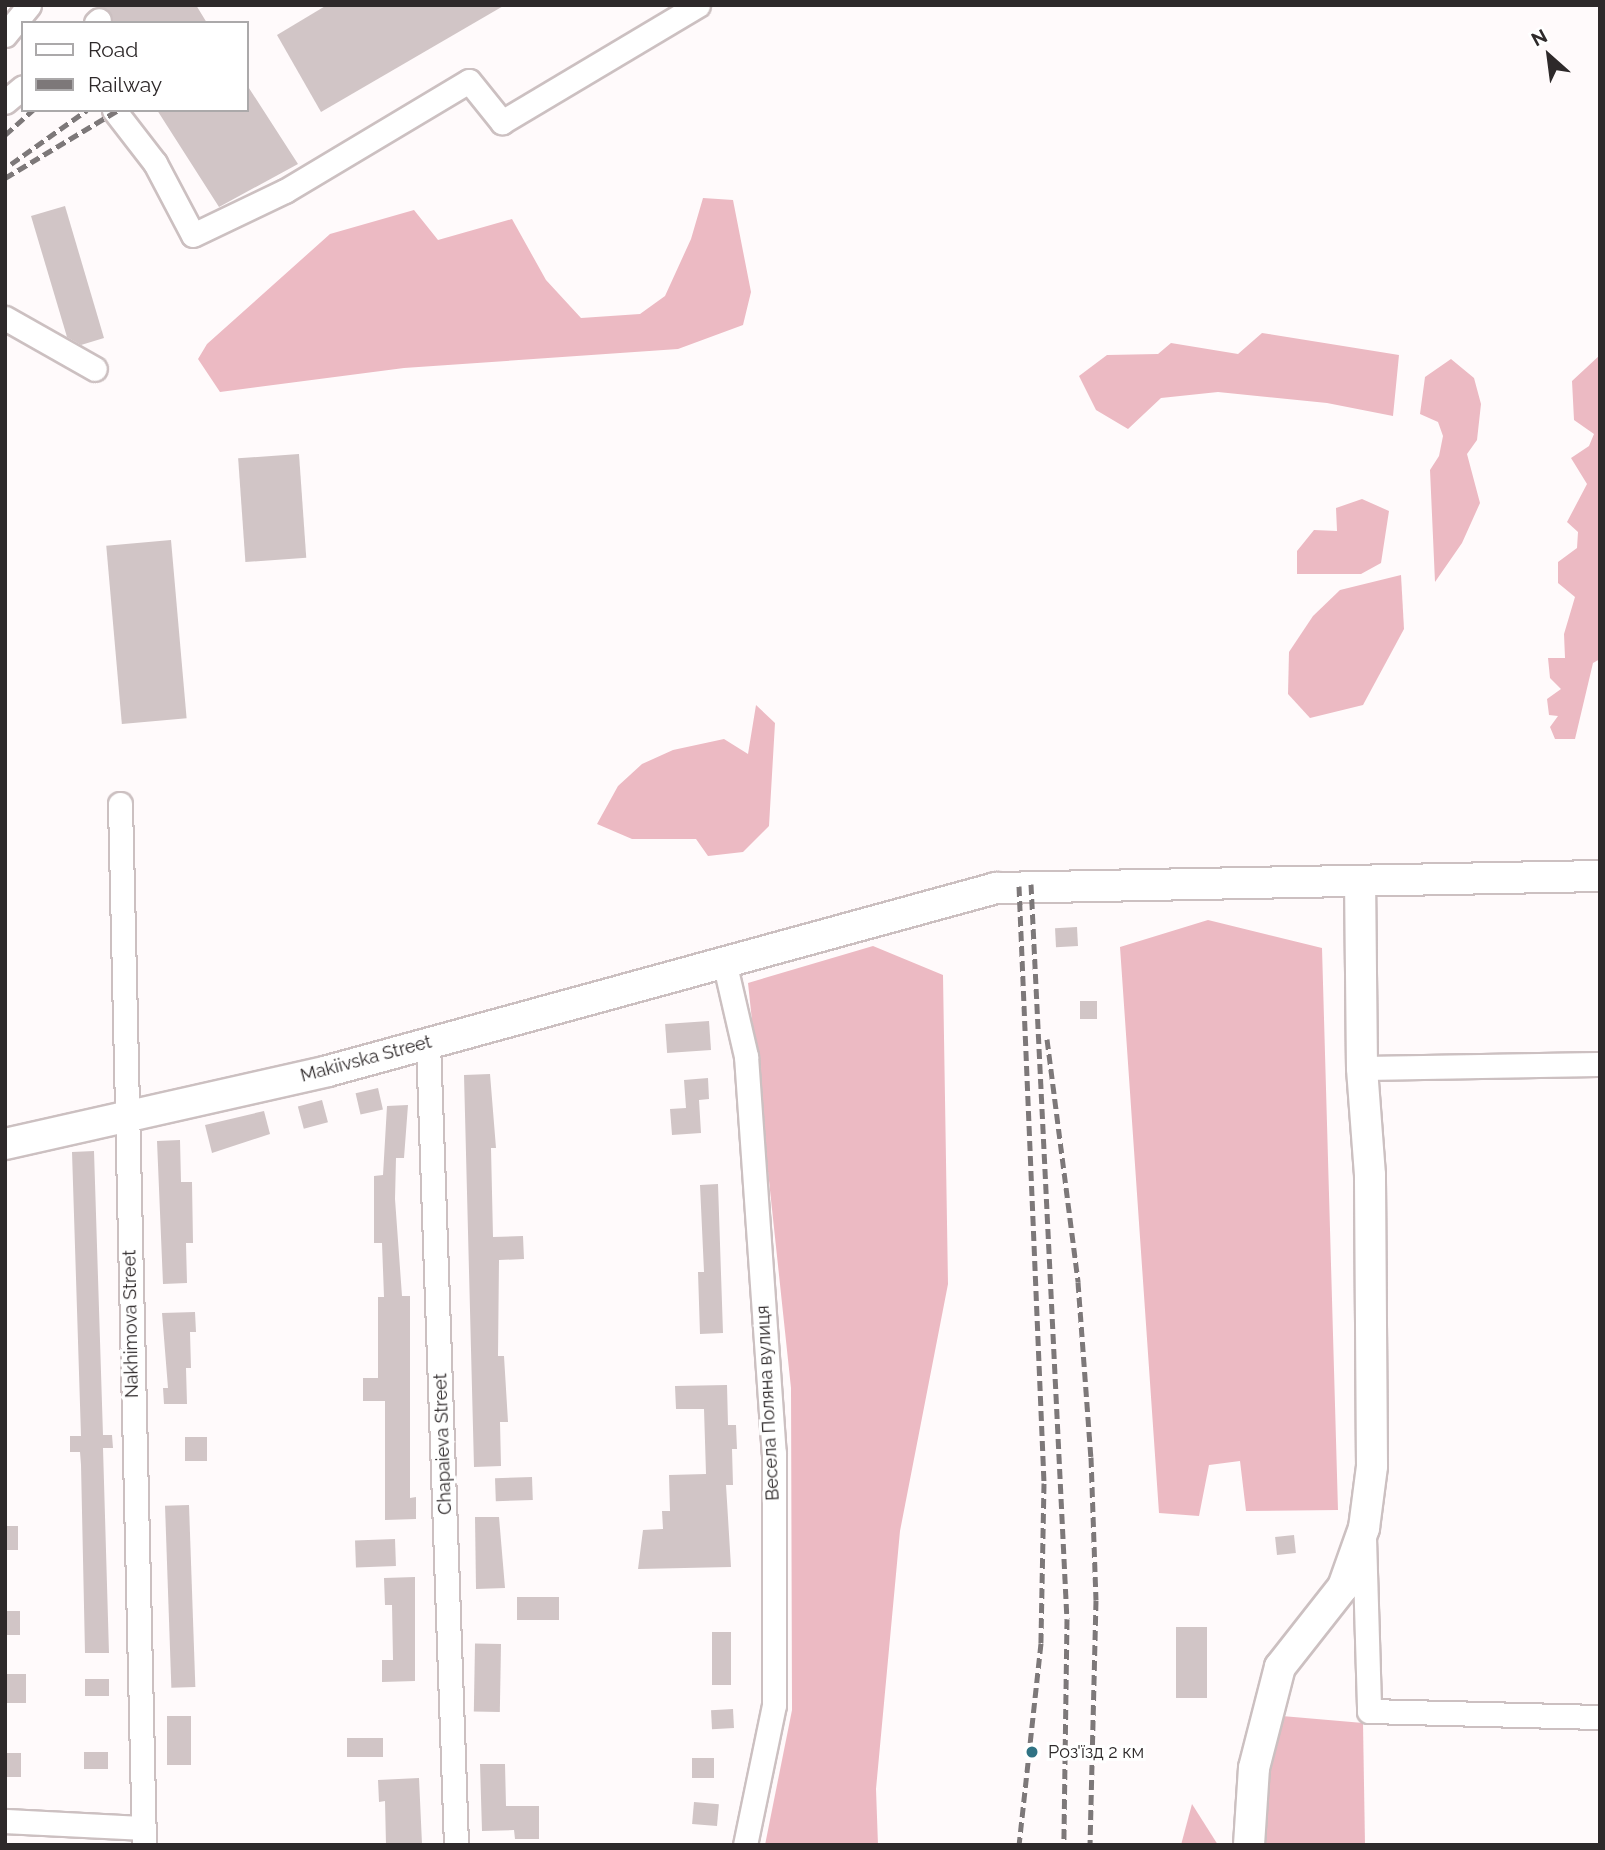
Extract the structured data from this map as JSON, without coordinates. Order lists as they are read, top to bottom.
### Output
{
  "streets": {
    "main road": ["Makiivska Street"],
    "street": ["Nakhimova Street", "Весела Поляна вулиця", "Chapaieva Street"]
  },
  "crossings": [
    ["Makiivska Street", "Nakhimova Street"],
    ["Makiivska Street", "Весела Поляна вулиця"],
    ["Makiivska Street", "Chapaieva Street"]
  ],
  "places": ["Роз'їзд 2 км"],
  "legend": ["Road", "Railway"],
  "north": "top left"
}
